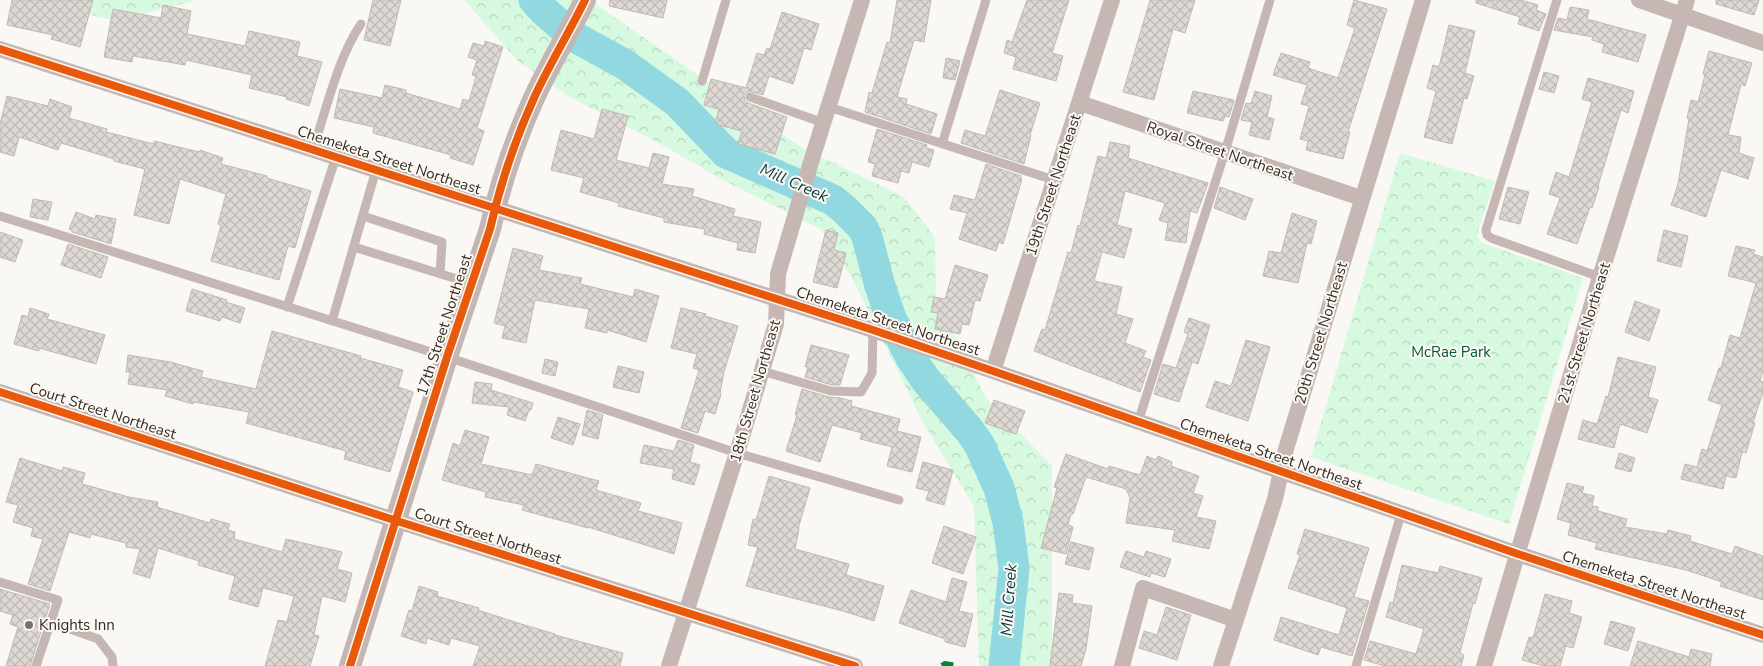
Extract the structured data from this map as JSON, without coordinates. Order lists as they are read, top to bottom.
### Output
{
  "streets": {
    "main road": ["17th Street Northeast"],
    "street": [
      "Royal Street Northeast",
      "Chemeketa Street Northeast",
      "19th Street Northeast",
      "20th Street Northeast",
      "21st Street Northeast",
      "18th Street Northeast",
      "Court Street Northeast"
    ]
  },
  "crossings": [
    ["Royal Street Northeast", "19th Street Northeast"],
    ["Royal Street Northeast", "20th Street Northeast"],
    ["Chemeketa Street Northeast", "19th Street Northeast"],
    ["Chemeketa Street Northeast", "17th Street Northeast"],
    ["Chemeketa Street Northeast", "20th Street Northeast"],
    ["Chemeketa Street Northeast", "21st Street Northeast"],
    ["Chemeketa Street Northeast", "18th Street Northeast"],
    ["17th Street Northeast", "Court Street Northeast"],
    ["18th Street Northeast", "Court Street Northeast"]
  ],
  "water": ["Mill Creek"],
  "parks": ["McRae Park"],
  "places": ["Knights Inn"]
}
